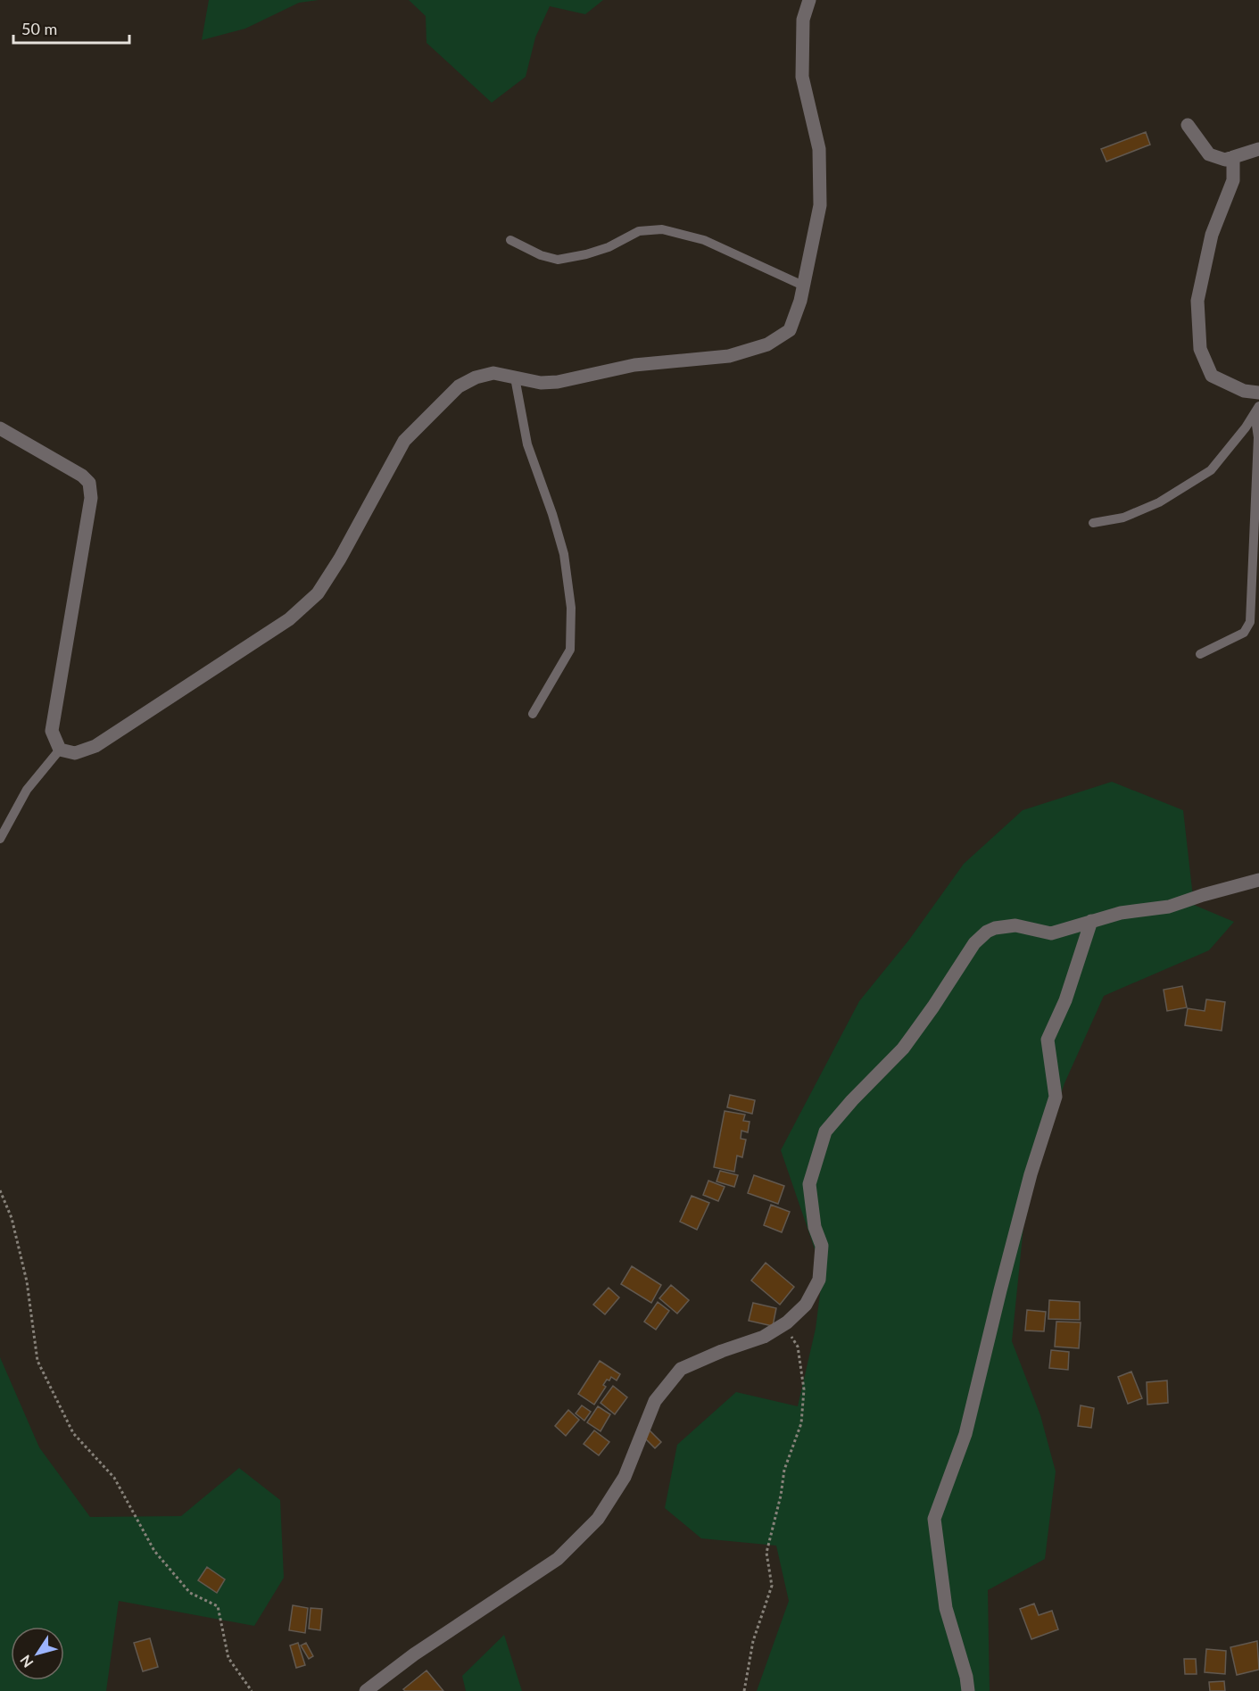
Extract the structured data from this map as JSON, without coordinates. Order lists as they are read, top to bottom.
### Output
{
  "scale_bar": "50 m",
  "north": "bottom left"
}
